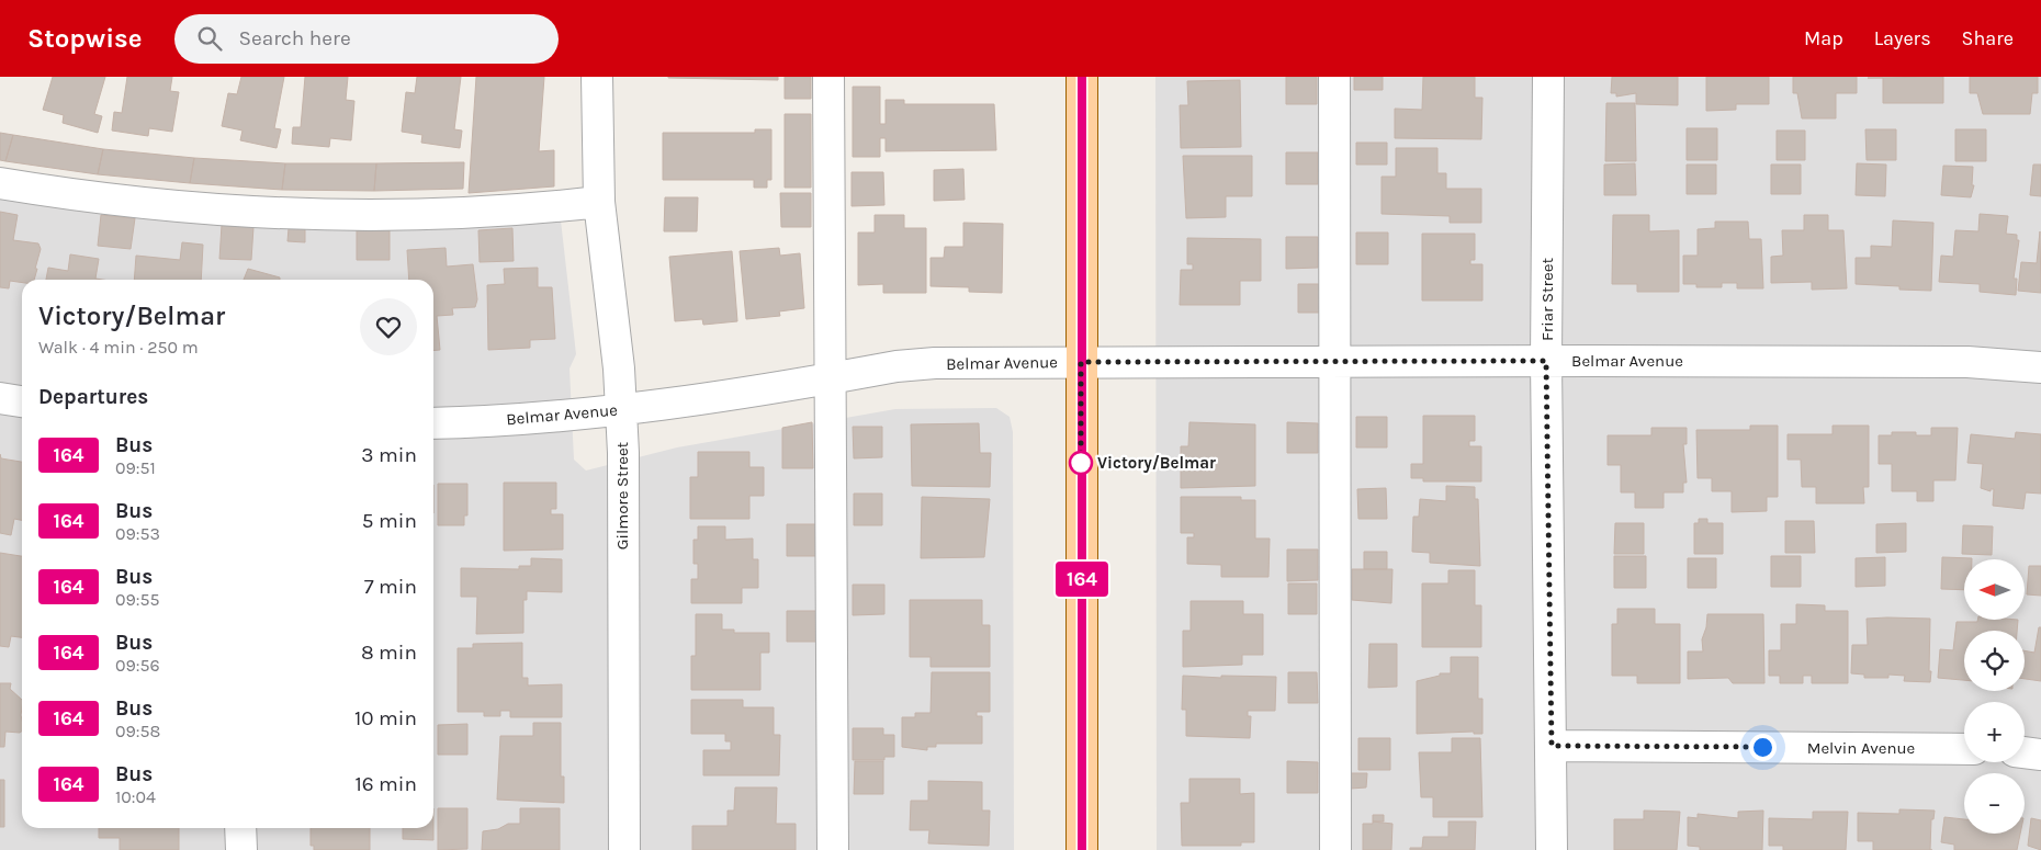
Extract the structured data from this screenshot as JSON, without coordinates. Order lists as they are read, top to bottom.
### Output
{
  "streets": {
    "street": [
      "Friar Street",
      "Belmar Avenue",
      "Gilmore Street",
      "Melvin Avenue"
    ]
  },
  "crossings": [
    ["Friar Street", "Belmar Avenue"],
    ["Friar Street", "Melvin Avenue"],
    ["Belmar Avenue", "Gilmore Street"]
  ],
  "places": ["Victory/Belmar"],
  "lines": ["bus line 164"],
  "north": "left",
  "page": {
    "header": "Stopwise",
    "search": "Search here",
    "nav": ["Map", "Layers", "Share"],
    "on_map": "164",
    "heading": [
      ["Victory/Belmar", "Walk · 4 min · 250 m"],
      "Departures"
    ],
    "list": [
      {
        "mark": "164",
        "name": "Bus",
        "note": "09:51",
        "value": "3 min"
      },
      {
        "mark": "164",
        "name": "Bus",
        "note": "09:53",
        "value": "5 min"
      },
      {
        "mark": "164",
        "name": "Bus",
        "note": "09:55",
        "value": "7 min"
      },
      {
        "mark": "164",
        "name": "Bus",
        "note": "09:56",
        "value": "8 min"
      },
      {
        "mark": "164",
        "name": "Bus",
        "note": "09:58",
        "value": "10 min"
      },
      {
        "mark": "164",
        "name": "Bus",
        "note": "10:04",
        "value": "16 min"
      }
    ],
    "map_buttons": ["+", "−"]
  }
}
